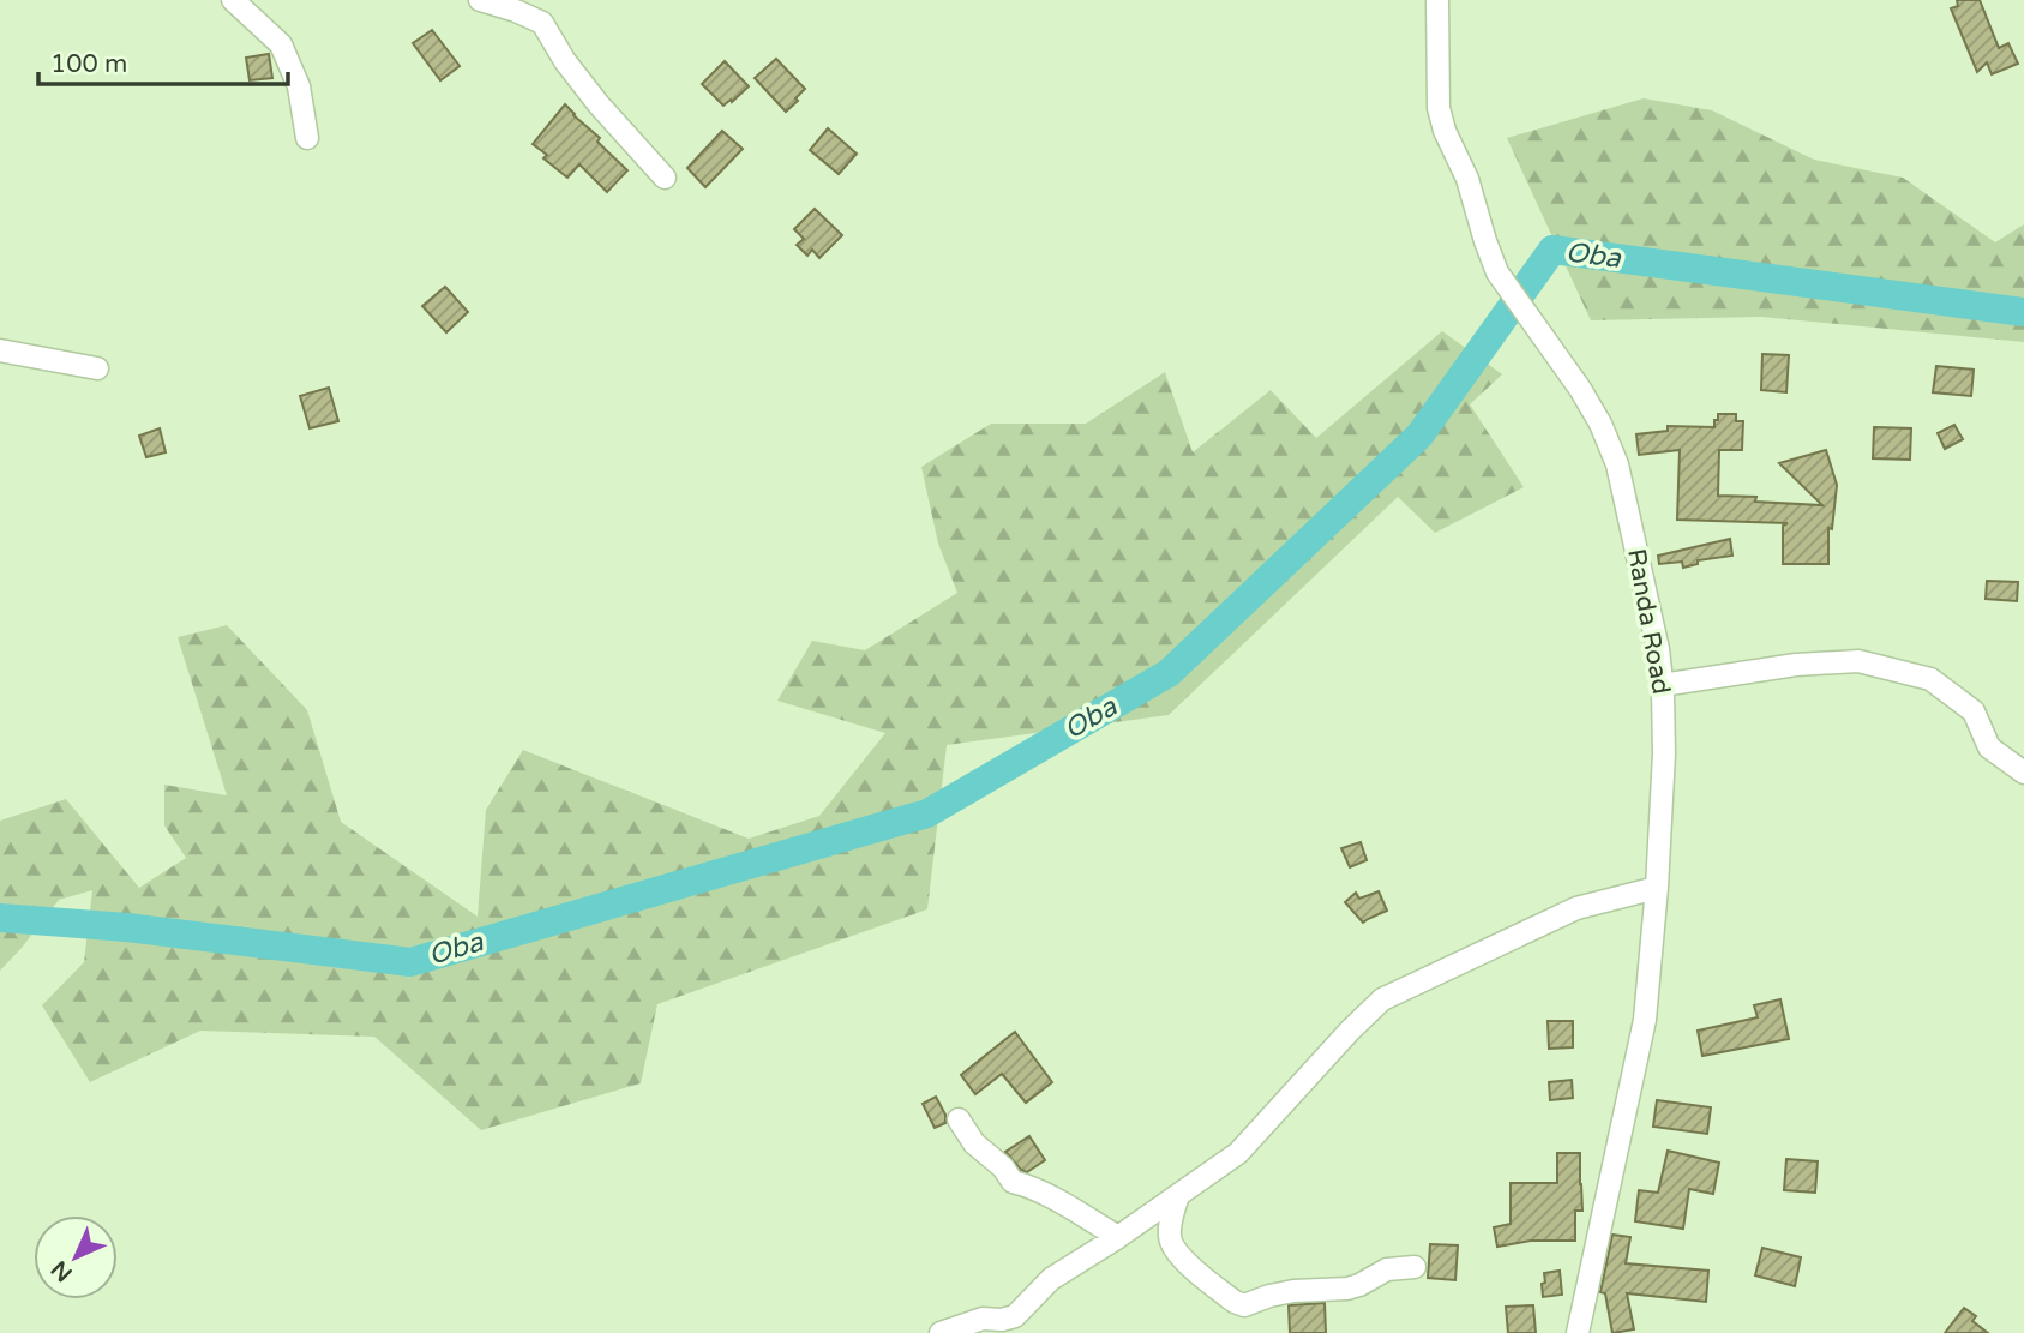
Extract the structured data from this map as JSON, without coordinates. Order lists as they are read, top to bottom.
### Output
{
  "streets": {
    "street": ["Randa Road"]
  },
  "water": ["Oba"],
  "scale_bar": "100 m",
  "north": "bottom left"
}
